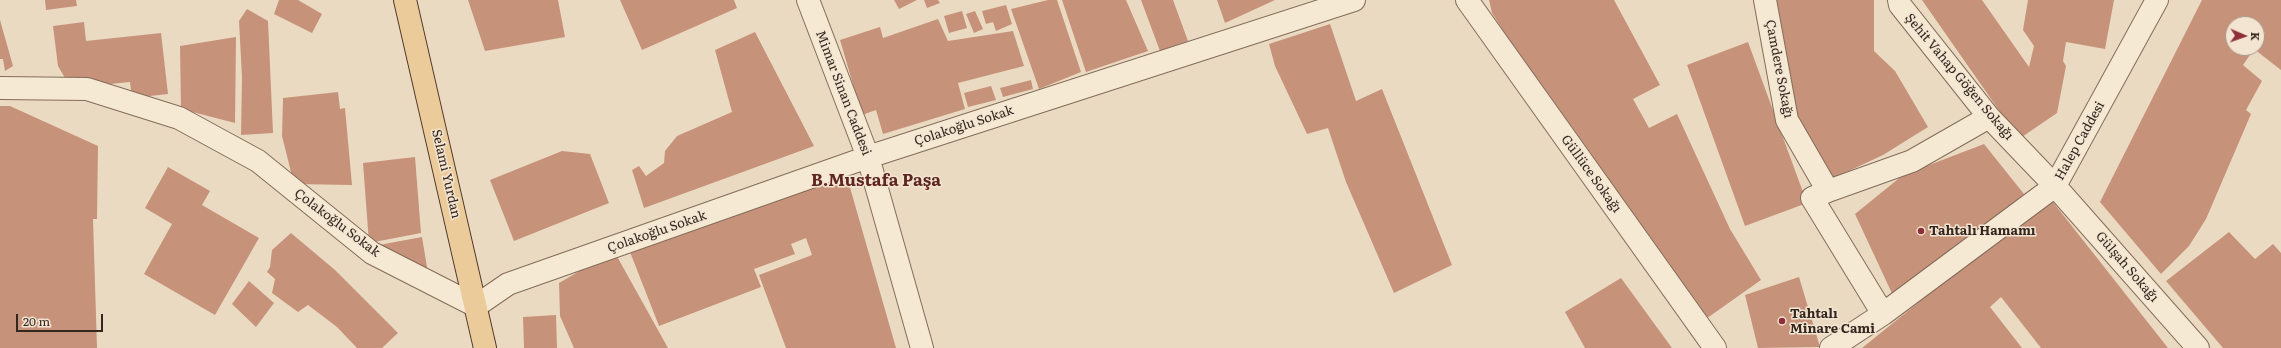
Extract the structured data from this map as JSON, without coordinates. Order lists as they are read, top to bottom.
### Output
{
  "streets": {
    "main road": ["Selami Yurdan"],
    "street": [
      "Çamdere Sokağı",
      "Şehit Vahap Göğen Sokağı",
      "Mimar Sinan Caddesi",
      "Çolakoğlu Sokak",
      "Halep Caddesi",
      "Güllüce Sokağı",
      "Gülşah Sokağı"
    ]
  },
  "crossings": [
    ["Şehit Vahap Göğen Sokağı", "Halep Caddesi"],
    ["Şehit Vahap Göğen Sokağı", "Gülşah Sokağı"],
    ["Mimar Sinan Caddesi", "Çolakoğlu Sokak"],
    ["Çolakoğlu Sokak", "Selami Yurdan"],
    ["Halep Caddesi", "Gülşah Sokağı"]
  ],
  "districts": ["B.Mustafa Paşa"],
  "places": ["Tahtalı Hamamı", "Tahtalı Minare Cami"],
  "scale_bar": "20 m",
  "north": "right"
}
